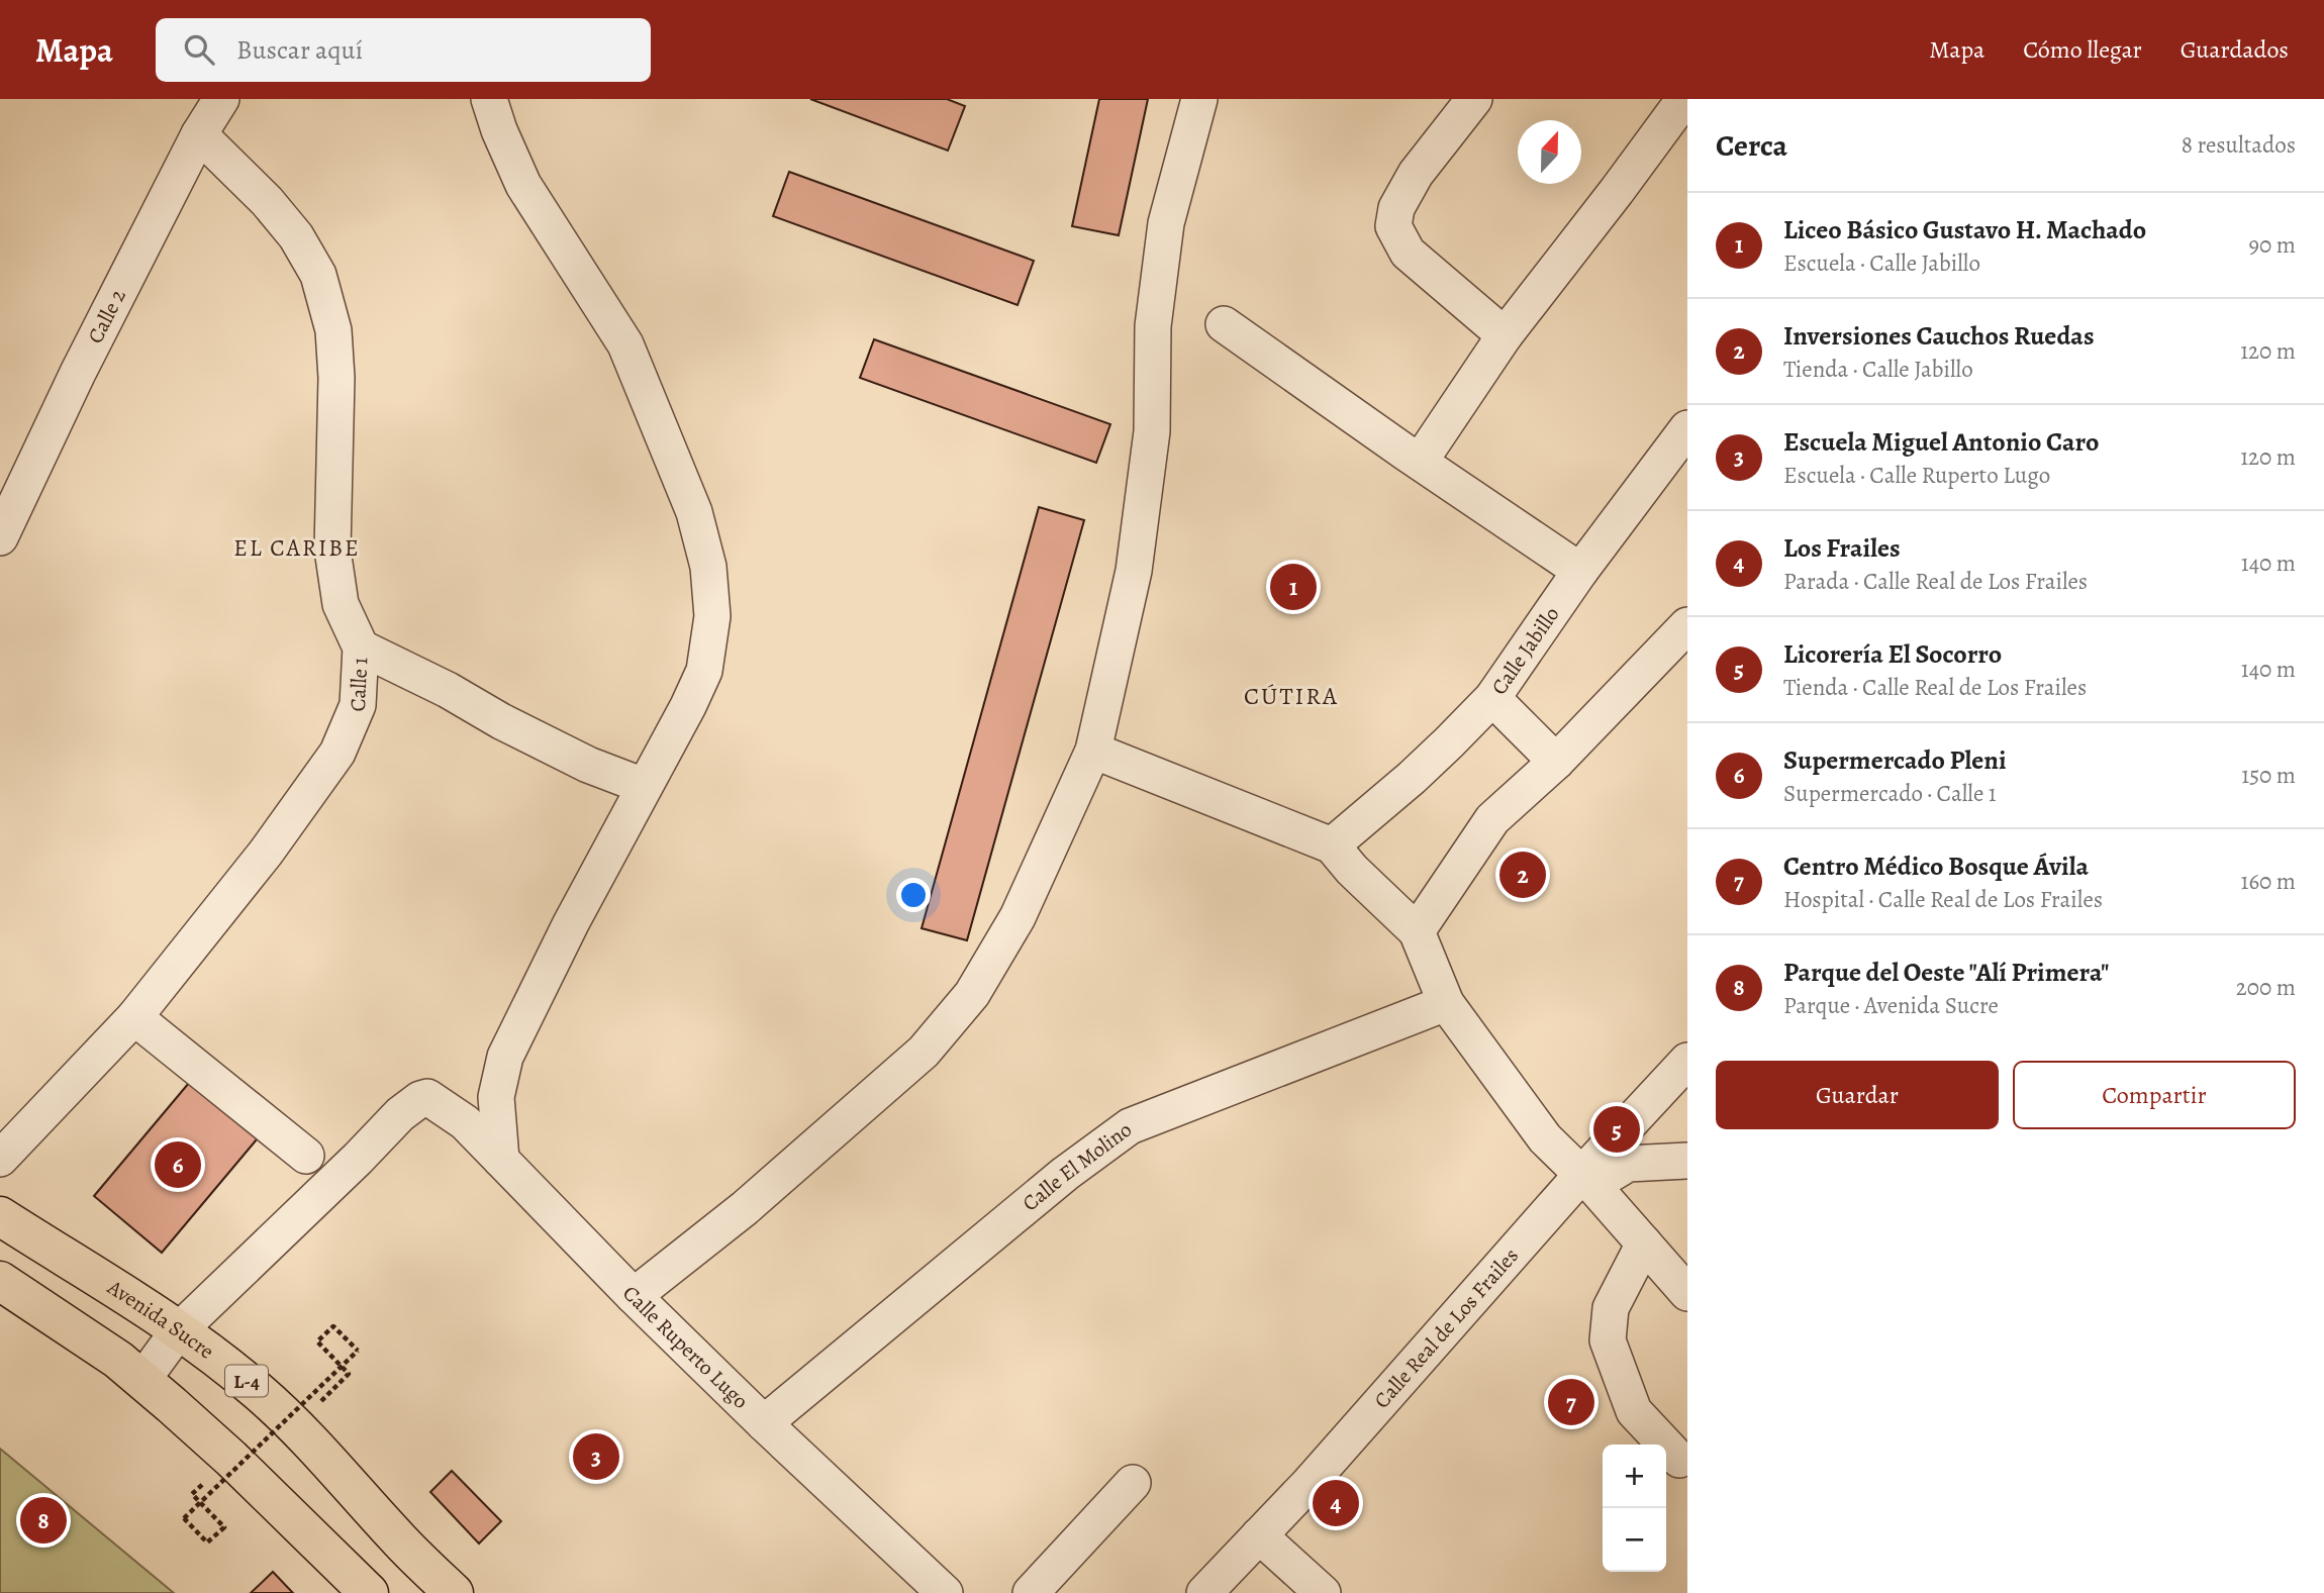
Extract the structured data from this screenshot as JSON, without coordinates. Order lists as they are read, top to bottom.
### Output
{
  "streets": {
    "main road": ["Avenida Sucre", "L-4"],
    "street": [
      "Calle 2",
      "Calle Jabillo",
      "Calle 1",
      "Calle El Molino",
      "Calle Real de Los Frailes",
      "Calle Ruperto Lugo"
    ]
  },
  "crossings": [
    ["Calle 2", "Calle 1"],
    ["Calle El Molino", "Calle Ruperto Lugo"],
    ["Avenida Sucre", "Calle Ruperto Lugo"]
  ],
  "districts": ["EL CARIBE", "CÚTIRA"],
  "north": "top",
  "page": {
    "header": "Mapa",
    "search": "Buscar aquí",
    "nav": ["Mapa", "Cómo llegar", "Guardados"],
    "heading": ["Cerca", "8 resultados"],
    "list": [
      {
        "mark": "1",
        "name": "Liceo Básico Gustavo H. Machado",
        "note": "Escuela · Calle Jabillo",
        "value": "90 m"
      },
      {
        "mark": "2",
        "name": "Inversiones Cauchos Ruedas",
        "note": "Tienda · Calle Jabillo",
        "value": "120 m"
      },
      {
        "mark": "3",
        "name": "Escuela Miguel Antonio Caro",
        "note": "Escuela · Calle Ruperto Lugo",
        "value": "120 m"
      },
      {
        "mark": "4",
        "name": "Los Frailes",
        "note": "Parada · Calle Real de Los Frailes",
        "value": "140 m"
      },
      {
        "mark": "5",
        "name": "Licorería El Socorro",
        "note": "Tienda · Calle Real de Los Frailes",
        "value": "140 m"
      },
      {
        "mark": "6",
        "name": "Supermercado Pleni",
        "note": "Supermercado · Calle 1",
        "value": "150 m"
      },
      {
        "mark": "7",
        "name": "Centro Médico Bosque Ávila",
        "note": "Hospital · Calle Real de Los Frailes",
        "value": "160 m"
      },
      {
        "mark": "8",
        "name": "Parque del Oeste \"Alí Primera\"",
        "note": "Parque · Avenida Sucre",
        "value": "200 m"
      }
    ],
    "pins": [
      "1",
      "2",
      "5",
      "6",
      "7",
      "3",
      "4",
      "8"
    ],
    "buttons": ["Guardar", "Compartir"],
    "map_buttons": ["+", "−"]
  }
}
